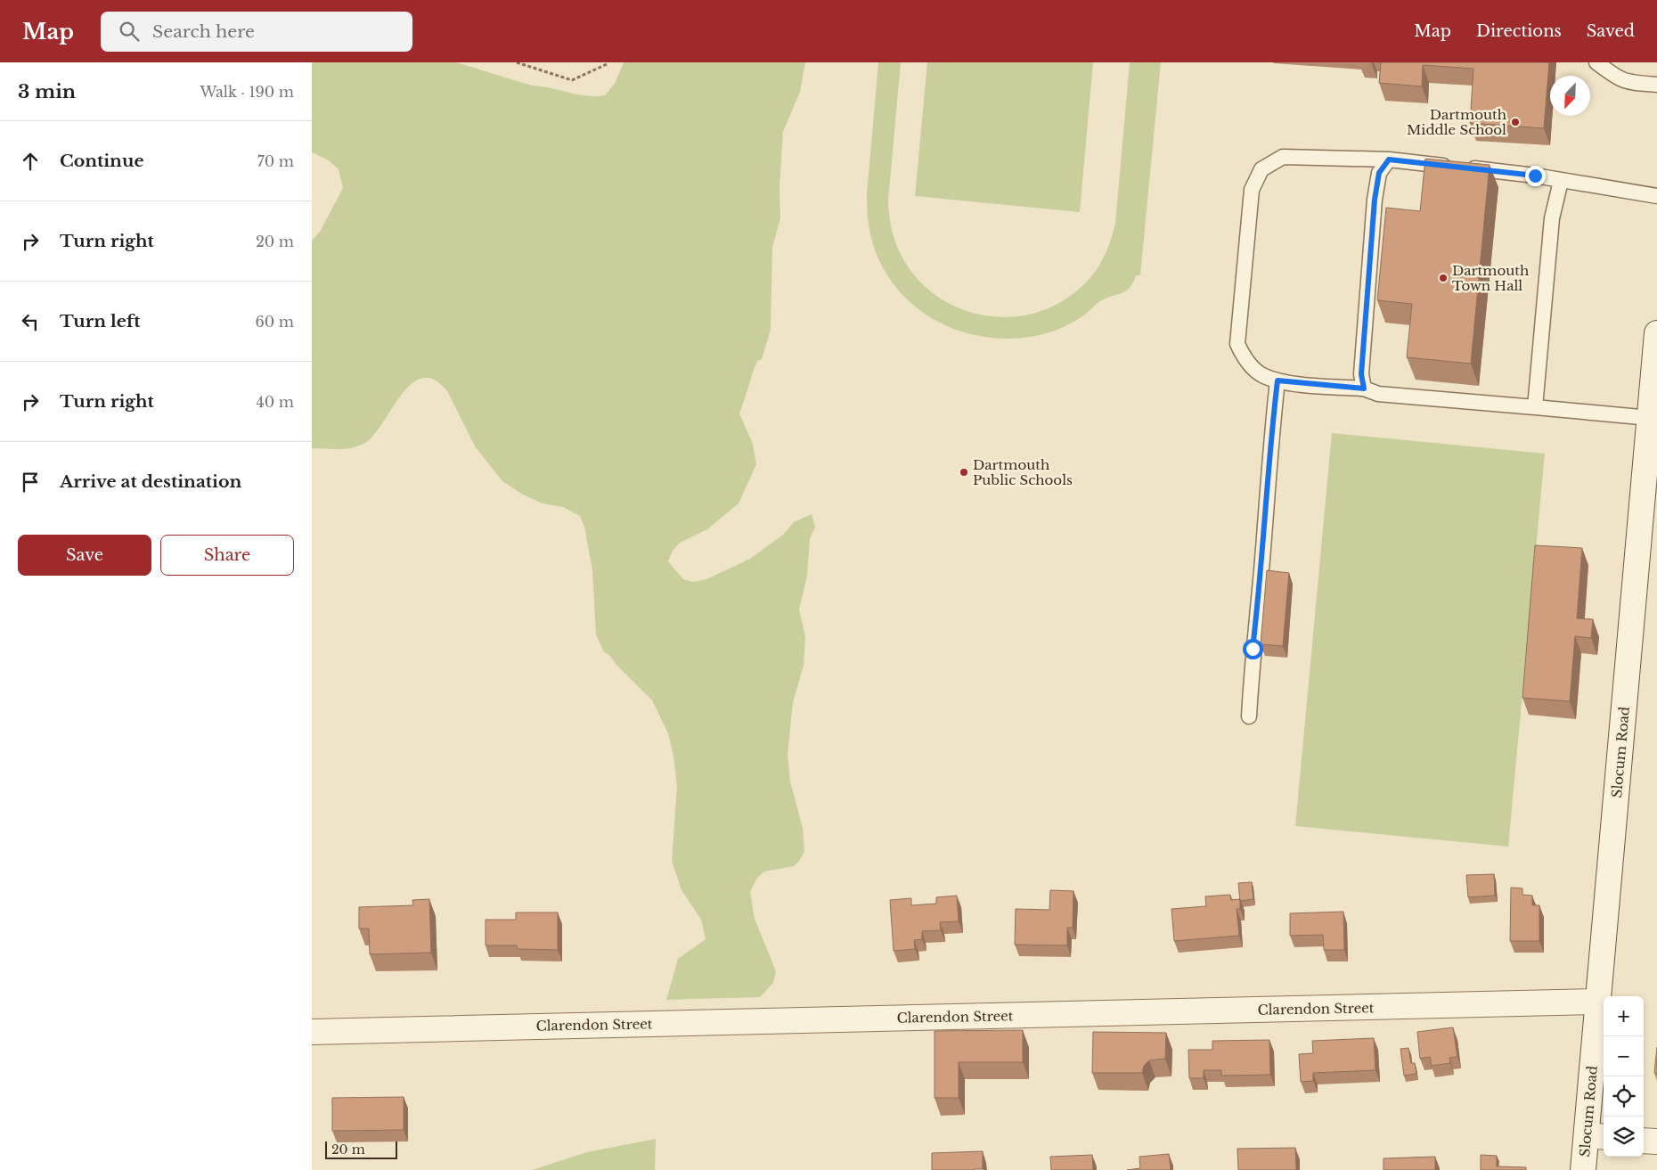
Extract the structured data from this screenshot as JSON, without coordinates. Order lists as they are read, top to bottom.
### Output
{
  "streets": {
    "street": ["Slocum Road", "Clarendon Street"]
  },
  "crossings": [
    ["Slocum Road", "Clarendon Street"]
  ],
  "places": ["Dartmouth Middle School", "Dartmouth Town Hall", "Dartmouth Public Schools"],
  "scale_bar": "20 m",
  "north": "bottom left",
  "page": {
    "header": "Map",
    "search": "Search here",
    "nav": ["Map", "Directions", "Saved"],
    "heading": ["3 min", "Walk · 190 m"],
    "list": [
      ["Continue", "70 m"],
      ["Turn right", "20 m"],
      ["Turn left", "60 m"],
      ["Turn right", "40 m"],
      "Arrive at destination"
    ],
    "buttons": ["Save", "Share"],
    "map_buttons": ["+", "−"],
    "scale": "20 m"
  }
}
